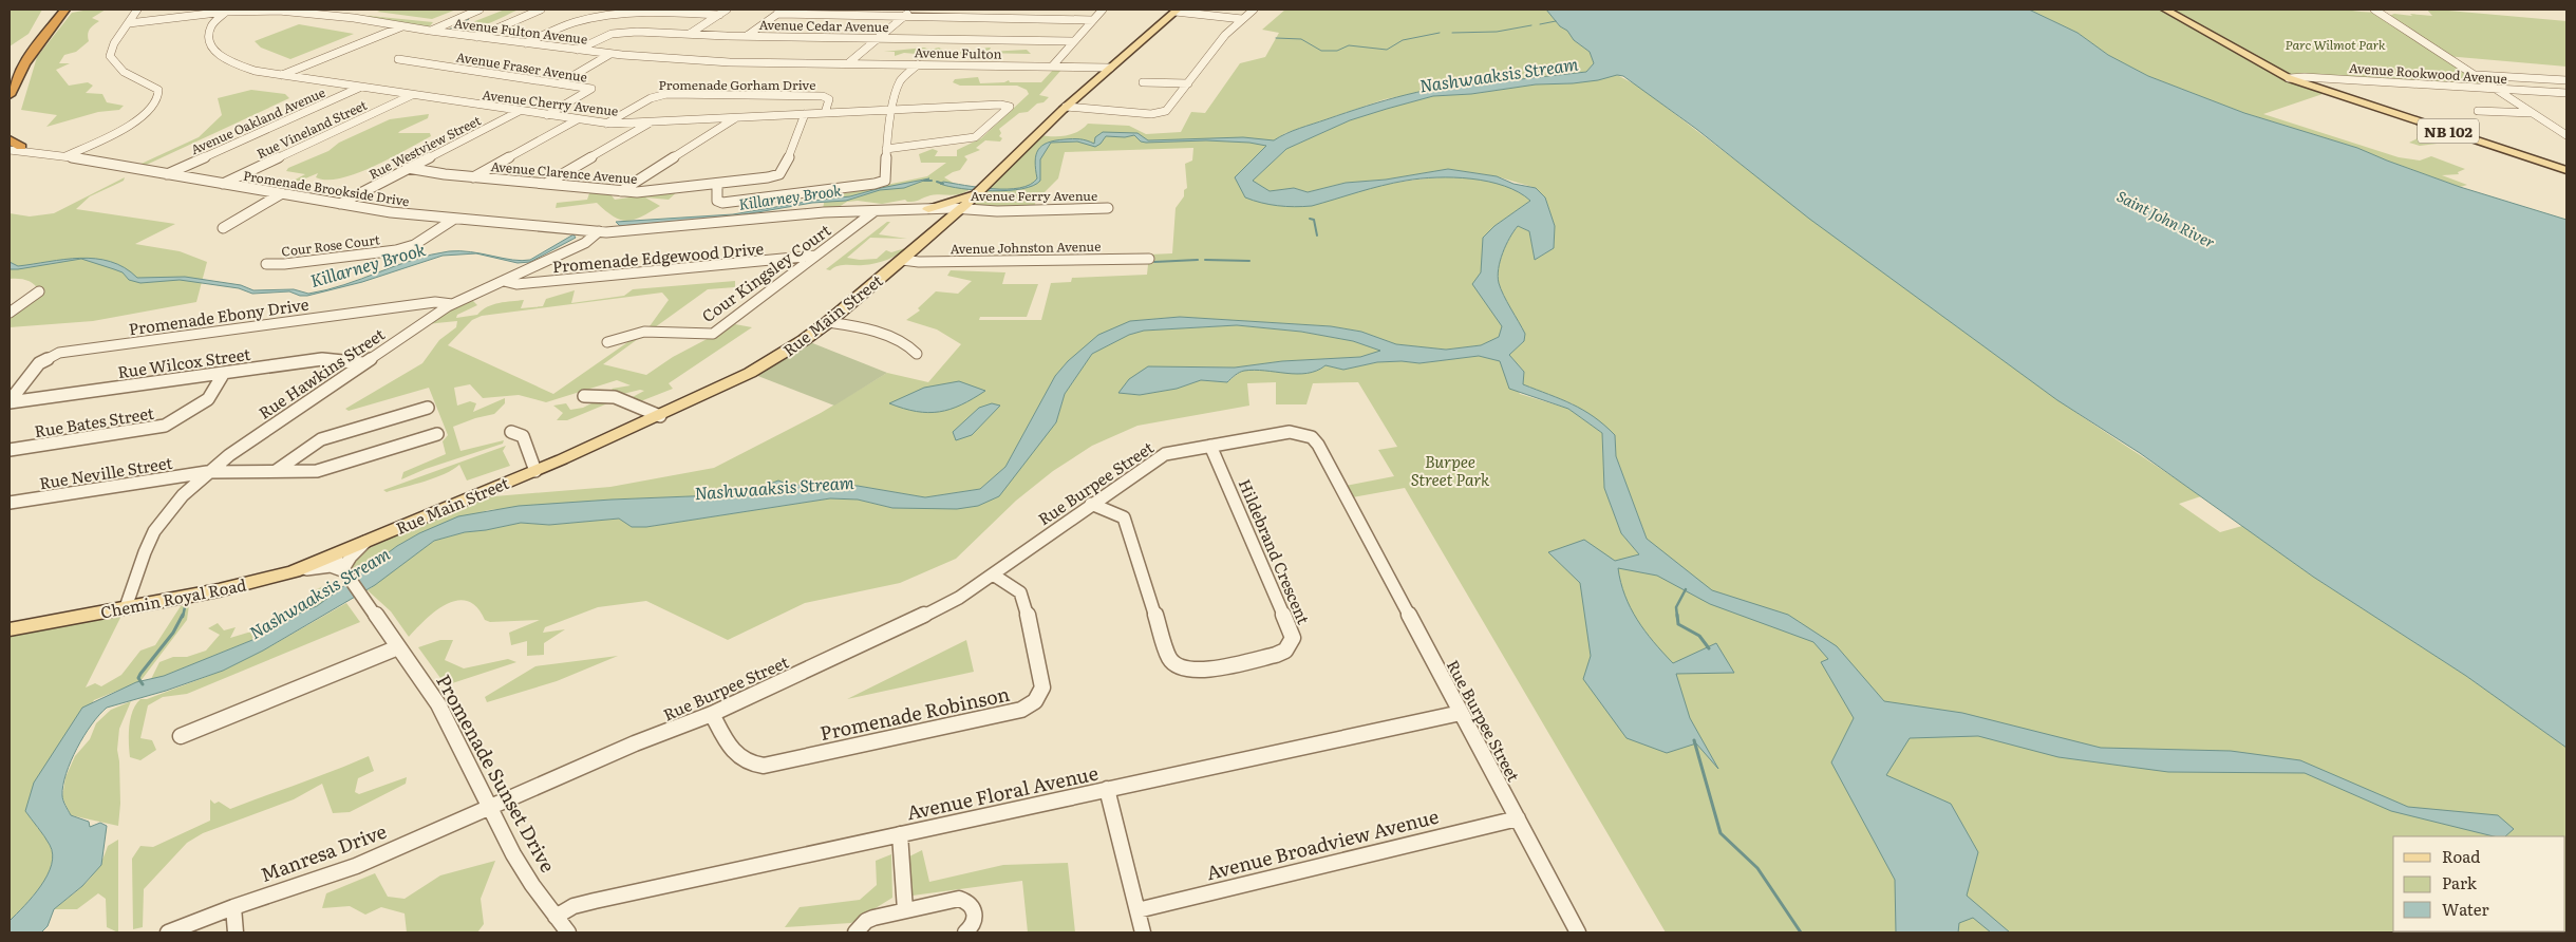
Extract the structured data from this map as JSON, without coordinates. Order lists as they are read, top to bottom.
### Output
{
  "streets": {
    "main road": ["NB 102", "Rue Main Street", "Chemin Royal Road"],
    "street": [
      "Avenue Cedar Avenue",
      "Avenue Fulton Avenue",
      "Avenue Fulton",
      "Avenue Fraser Avenue",
      "Avenue Rookwood Avenue",
      "Promenade Gorham Drive",
      "Avenue Cherry Avenue",
      "Avenue Oakland Avenue",
      "Rue Vineland Street",
      "Rue Westview Street",
      "Avenue Clarence Avenue",
      "Promenade Brookside Drive",
      "Avenue Ferry Avenue",
      "Cour Rose Court",
      "Avenue Johnston Avenue",
      "Promenade Edgewood Drive",
      "Cour Kingsley Court",
      "Promenade Ebony Drive",
      "Rue Wilcox Street",
      "Rue Hawkins Street",
      "Rue Bates Street",
      "Rue Neville Street",
      "Rue Burpee Street",
      "Hildebrand Crescent",
      "Promenade Robinson",
      "Promenade Sunset Drive",
      "Avenue Floral Avenue",
      "Avenue Broadview Avenue",
      "Manresa Drive"
    ]
  },
  "crossings": [
    ["Avenue Cedar Avenue", "Avenue Fulton Avenue"],
    ["Avenue Fulton Avenue", "Avenue Fulton"],
    ["Avenue Fulton Avenue", "Avenue Cherry Avenue"],
    ["Avenue Fulton", "Rue Main Street"],
    ["Avenue Fraser Avenue", "Avenue Cherry Avenue"],
    ["Avenue Rookwood Avenue", "NB 102"],
    ["Promenade Gorham Drive", "Avenue Cherry Avenue"],
    ["Avenue Cherry Avenue", "Avenue Oakland Avenue"],
    ["Avenue Cherry Avenue", "Rue Vineland Street"],
    ["Avenue Cherry Avenue", "Rue Westview Street"],
    ["Avenue Cherry Avenue", "Avenue Clarence Avenue"],
    ["Avenue Oakland Avenue", "Promenade Brookside Drive"],
    ["Rue Vineland Street", "Promenade Brookside Drive"],
    ["Rue Westview Street", "Avenue Clarence Avenue"],
    ["Rue Westview Street", "Promenade Brookside Drive"],
    ["Promenade Brookside Drive", "Avenue Ferry Avenue"],
    ["Promenade Brookside Drive", "Cour Rose Court"],
    ["Promenade Brookside Drive", "Rue Hawkins Street"],
    ["Avenue Ferry Avenue", "Cour Kingsley Court"],
    ["Avenue Ferry Avenue", "Rue Main Street"],
    ["Avenue Johnston Avenue", "Rue Main Street"],
    ["Promenade Edgewood Drive", "Cour Kingsley Court"],
    ["Promenade Edgewood Drive", "Rue Hawkins Street"],
    ["Rue Main Street", "Chemin Royal Road"],
    ["Rue Main Street", "Promenade Sunset Drive"],
    ["Promenade Ebony Drive", "Rue Wilcox Street"],
    ["Promenade Ebony Drive", "Rue Hawkins Street"],
    ["Rue Wilcox Street", "Rue Hawkins Street"],
    ["Rue Wilcox Street", "Rue Bates Street"],
    ["Rue Hawkins Street", "Rue Neville Street"],
    ["Rue Hawkins Street", "Chemin Royal Road"],
    ["Rue Burpee Street", "Hildebrand Crescent"],
    ["Rue Burpee Street", "Promenade Robinson"],
    ["Rue Burpee Street", "Promenade Sunset Drive"],
    ["Rue Burpee Street", "Avenue Floral Avenue"],
    ["Rue Burpee Street", "Avenue Broadview Avenue"],
    ["Rue Burpee Street", "Manresa Drive"],
    ["Chemin Royal Road", "Promenade Sunset Drive"],
    ["Promenade Sunset Drive", "Avenue Floral Avenue"],
    ["Promenade Sunset Drive", "Manresa Drive"]
  ],
  "water": ["Nashwaaksis Stream", "Killarney Brook", "Saint John River"],
  "parks": ["Parc Wilmot Park", "Burpee Street Park"],
  "legend": ["Road", "Park", "Water"]
}
